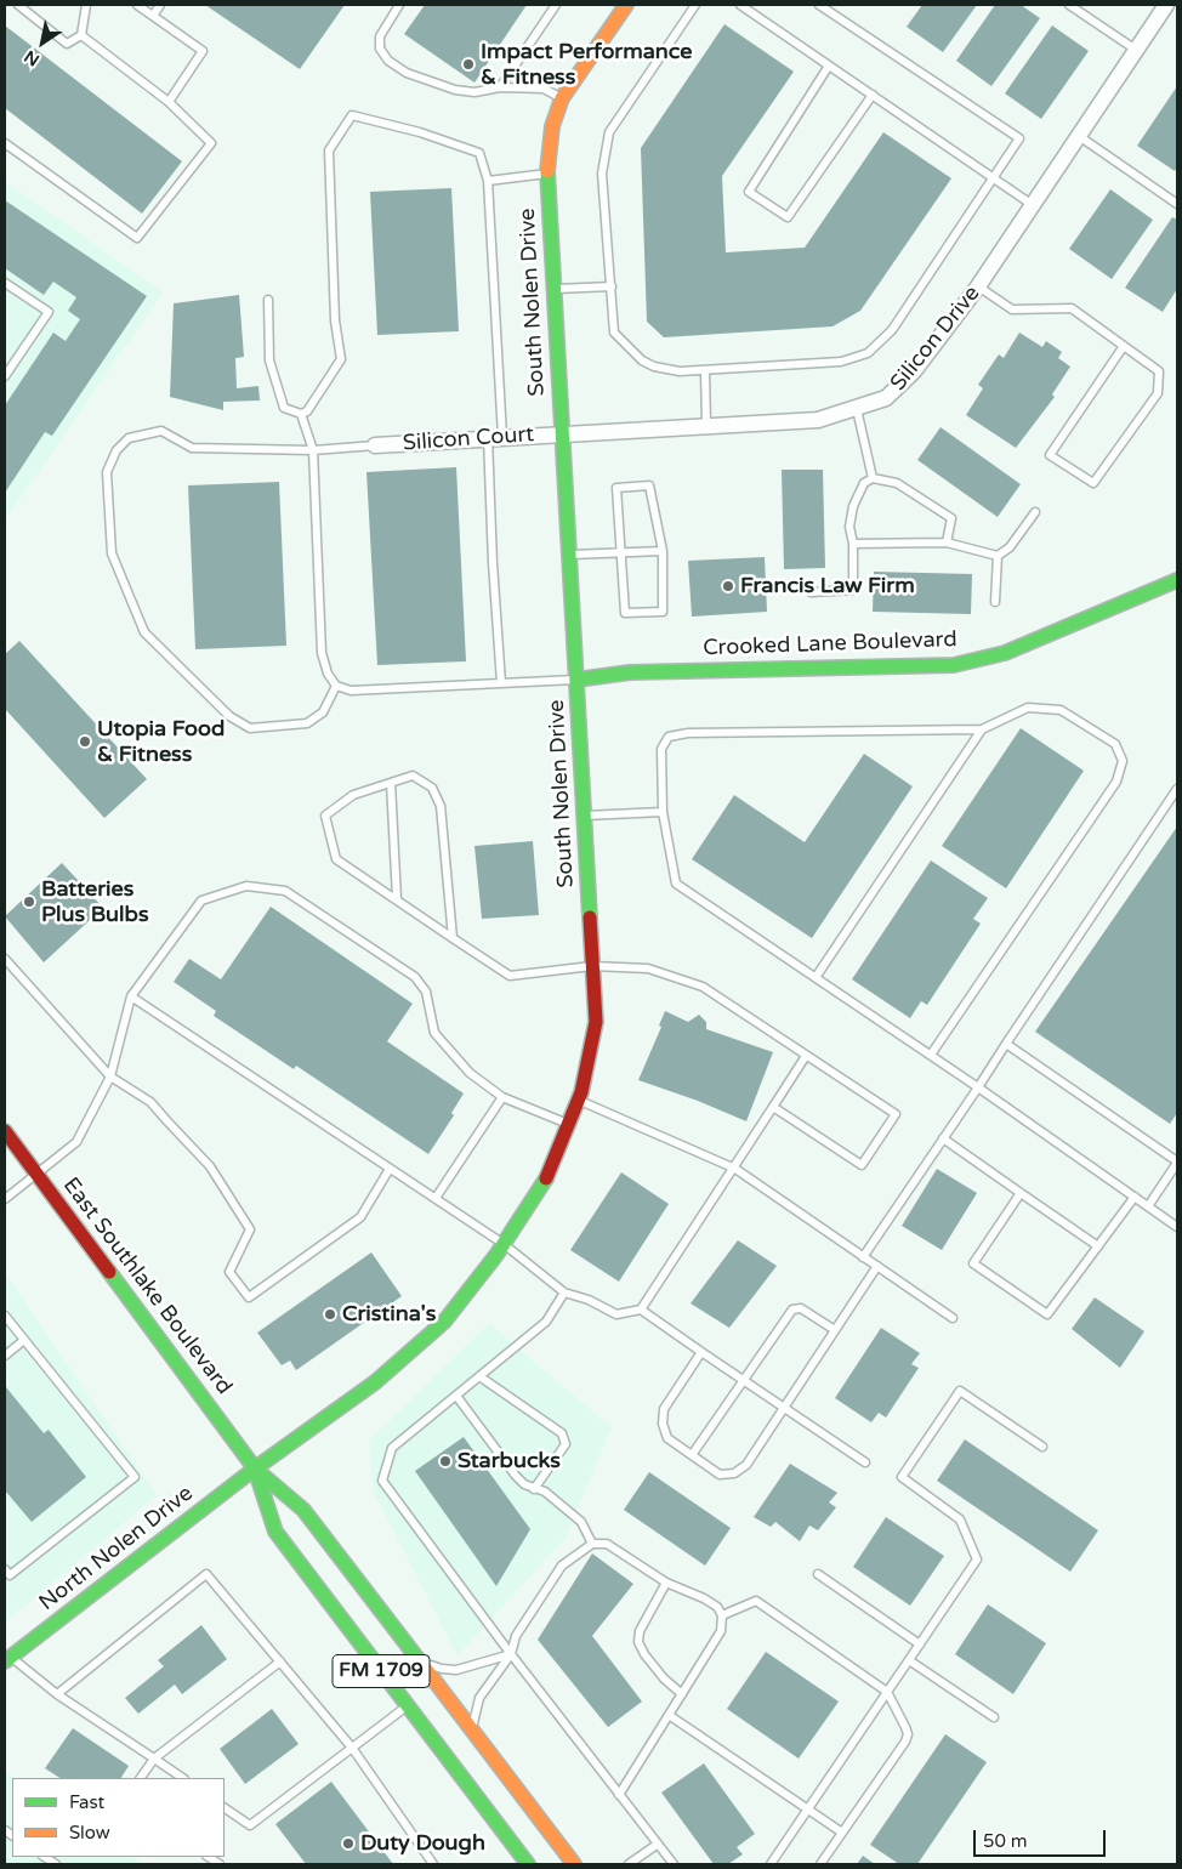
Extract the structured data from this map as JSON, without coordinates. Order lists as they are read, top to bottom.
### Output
{
  "streets": {
    "street": [
      "South Nolen Drive",
      "Silicon Drive",
      "Silicon Court",
      "Crooked Lane Boulevard",
      "East Southlake Boulevard",
      "North Nolen Drive",
      "FM 1709"
    ]
  },
  "crossings": [
    ["South Nolen Drive", "Silicon Drive"],
    ["South Nolen Drive", "Silicon Court"],
    ["South Nolen Drive", "Crooked Lane Boulevard"],
    ["South Nolen Drive", "East Southlake Boulevard"],
    ["South Nolen Drive", "North Nolen Drive"],
    ["Silicon Drive", "Silicon Court"],
    ["East Southlake Boulevard", "North Nolen Drive"]
  ],
  "places": [
    "Impact Performance & Fitness",
    "Francis Law Firm",
    "Utopia Food & Fitness",
    "Batteries Plus Bulbs",
    "Cristina's",
    "Starbucks",
    "Duty Dough"
  ],
  "legend": ["Fast", "Slow"],
  "scale_bar": "50 m",
  "north": "bottom left"
}
